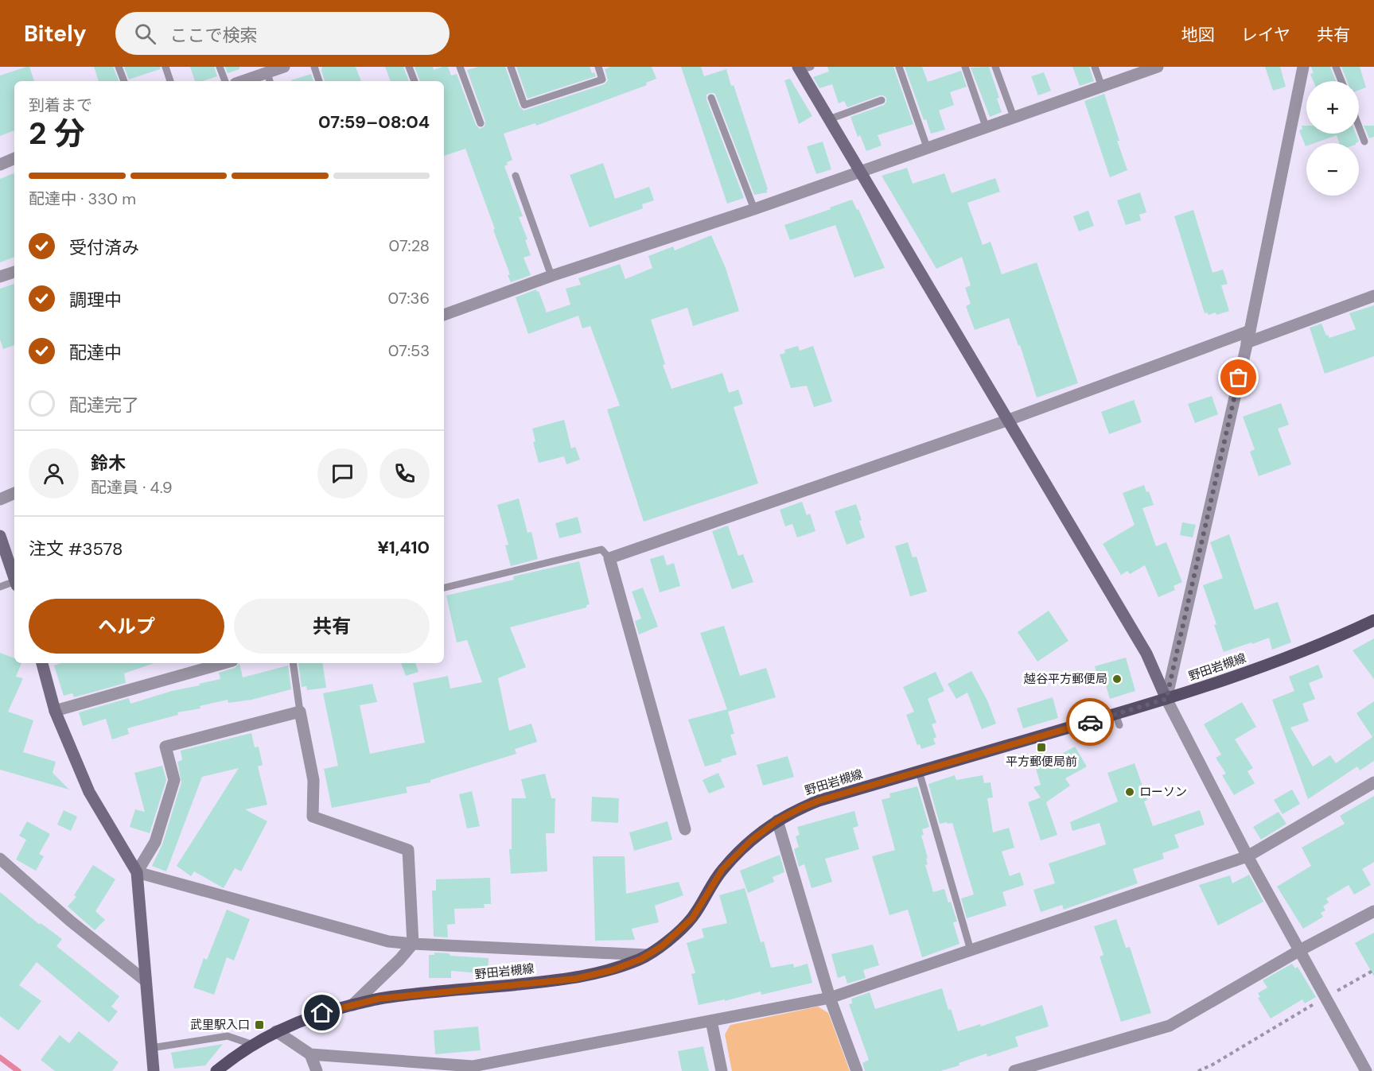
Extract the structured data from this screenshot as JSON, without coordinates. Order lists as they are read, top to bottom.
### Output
{
  "streets": {
    "main road": ["野田岩槻線"]
  },
  "places": {
    "other": ["越谷平方郵便局", "ローソン"],
    "transit": ["平方郵便局前", "武里駅入口"]
  },
  "page": {
    "header": "Bitely",
    "search": "ここで検索",
    "nav": ["地図", "レイヤ", "共有"],
    "map_buttons": ["+", "−"],
    "heading": ["2 分", "到着まで", "07:59–08:04"],
    "panel": [
      "鈴木",
      "配達員 · 4.9",
      "注文 #3578",
      "¥1,410"
    ],
    "bar": "配達中 · 330 m",
    "list": [
      ["受付済み", "07:28"],
      ["調理中", "07:36"],
      ["配達中", "07:53"],
      "配達完了"
    ],
    "buttons": ["ヘルプ", "共有"]
  }
}
